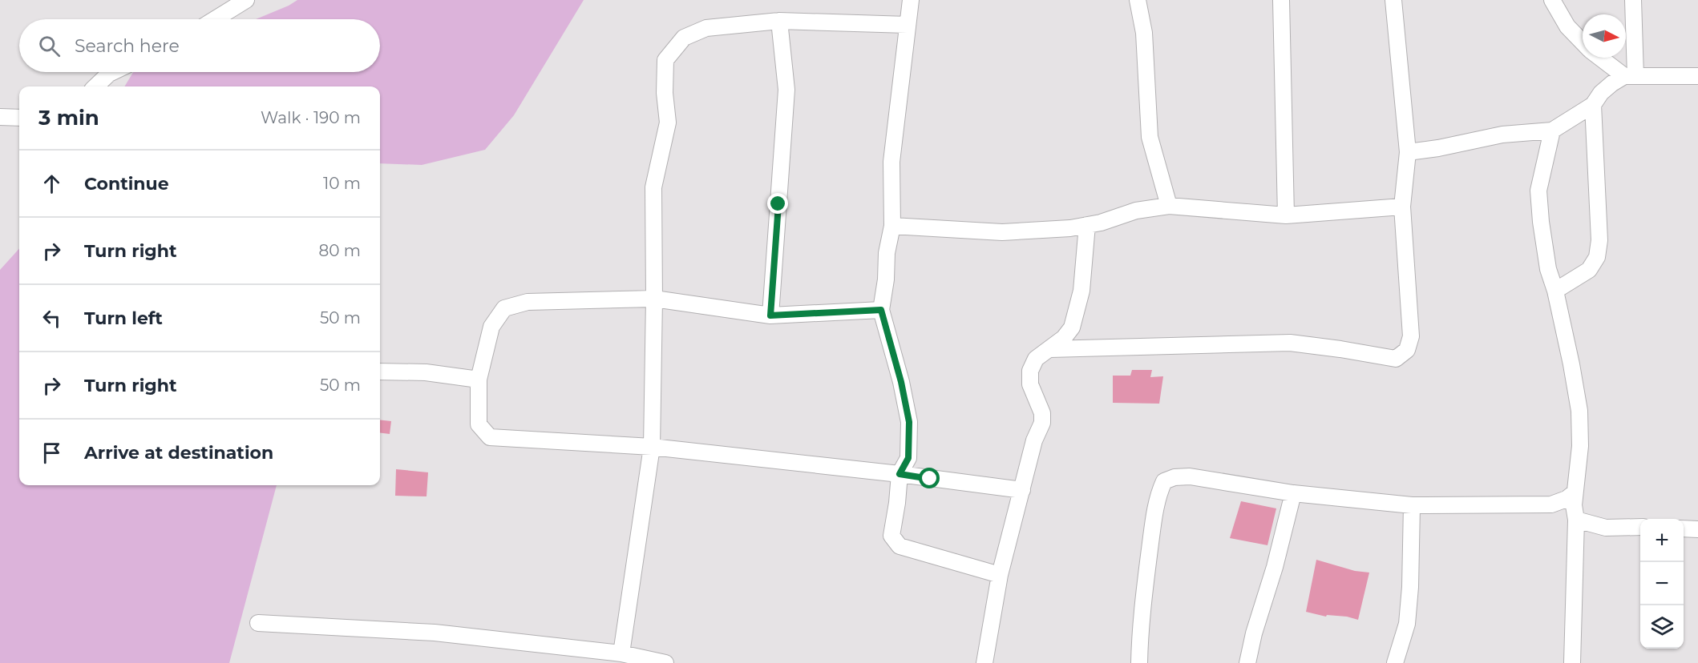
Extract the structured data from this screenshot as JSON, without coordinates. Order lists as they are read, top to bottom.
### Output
{
  "north": "right",
  "page": {
    "search": "Search here",
    "heading": ["3 min", "Walk · 190 m"],
    "list": [
      ["Continue", "10 m"],
      ["Turn right", "80 m"],
      ["Turn left", "50 m"],
      ["Turn right", "50 m"],
      "Arrive at destination"
    ],
    "map_buttons": ["+", "−"]
  }
}
